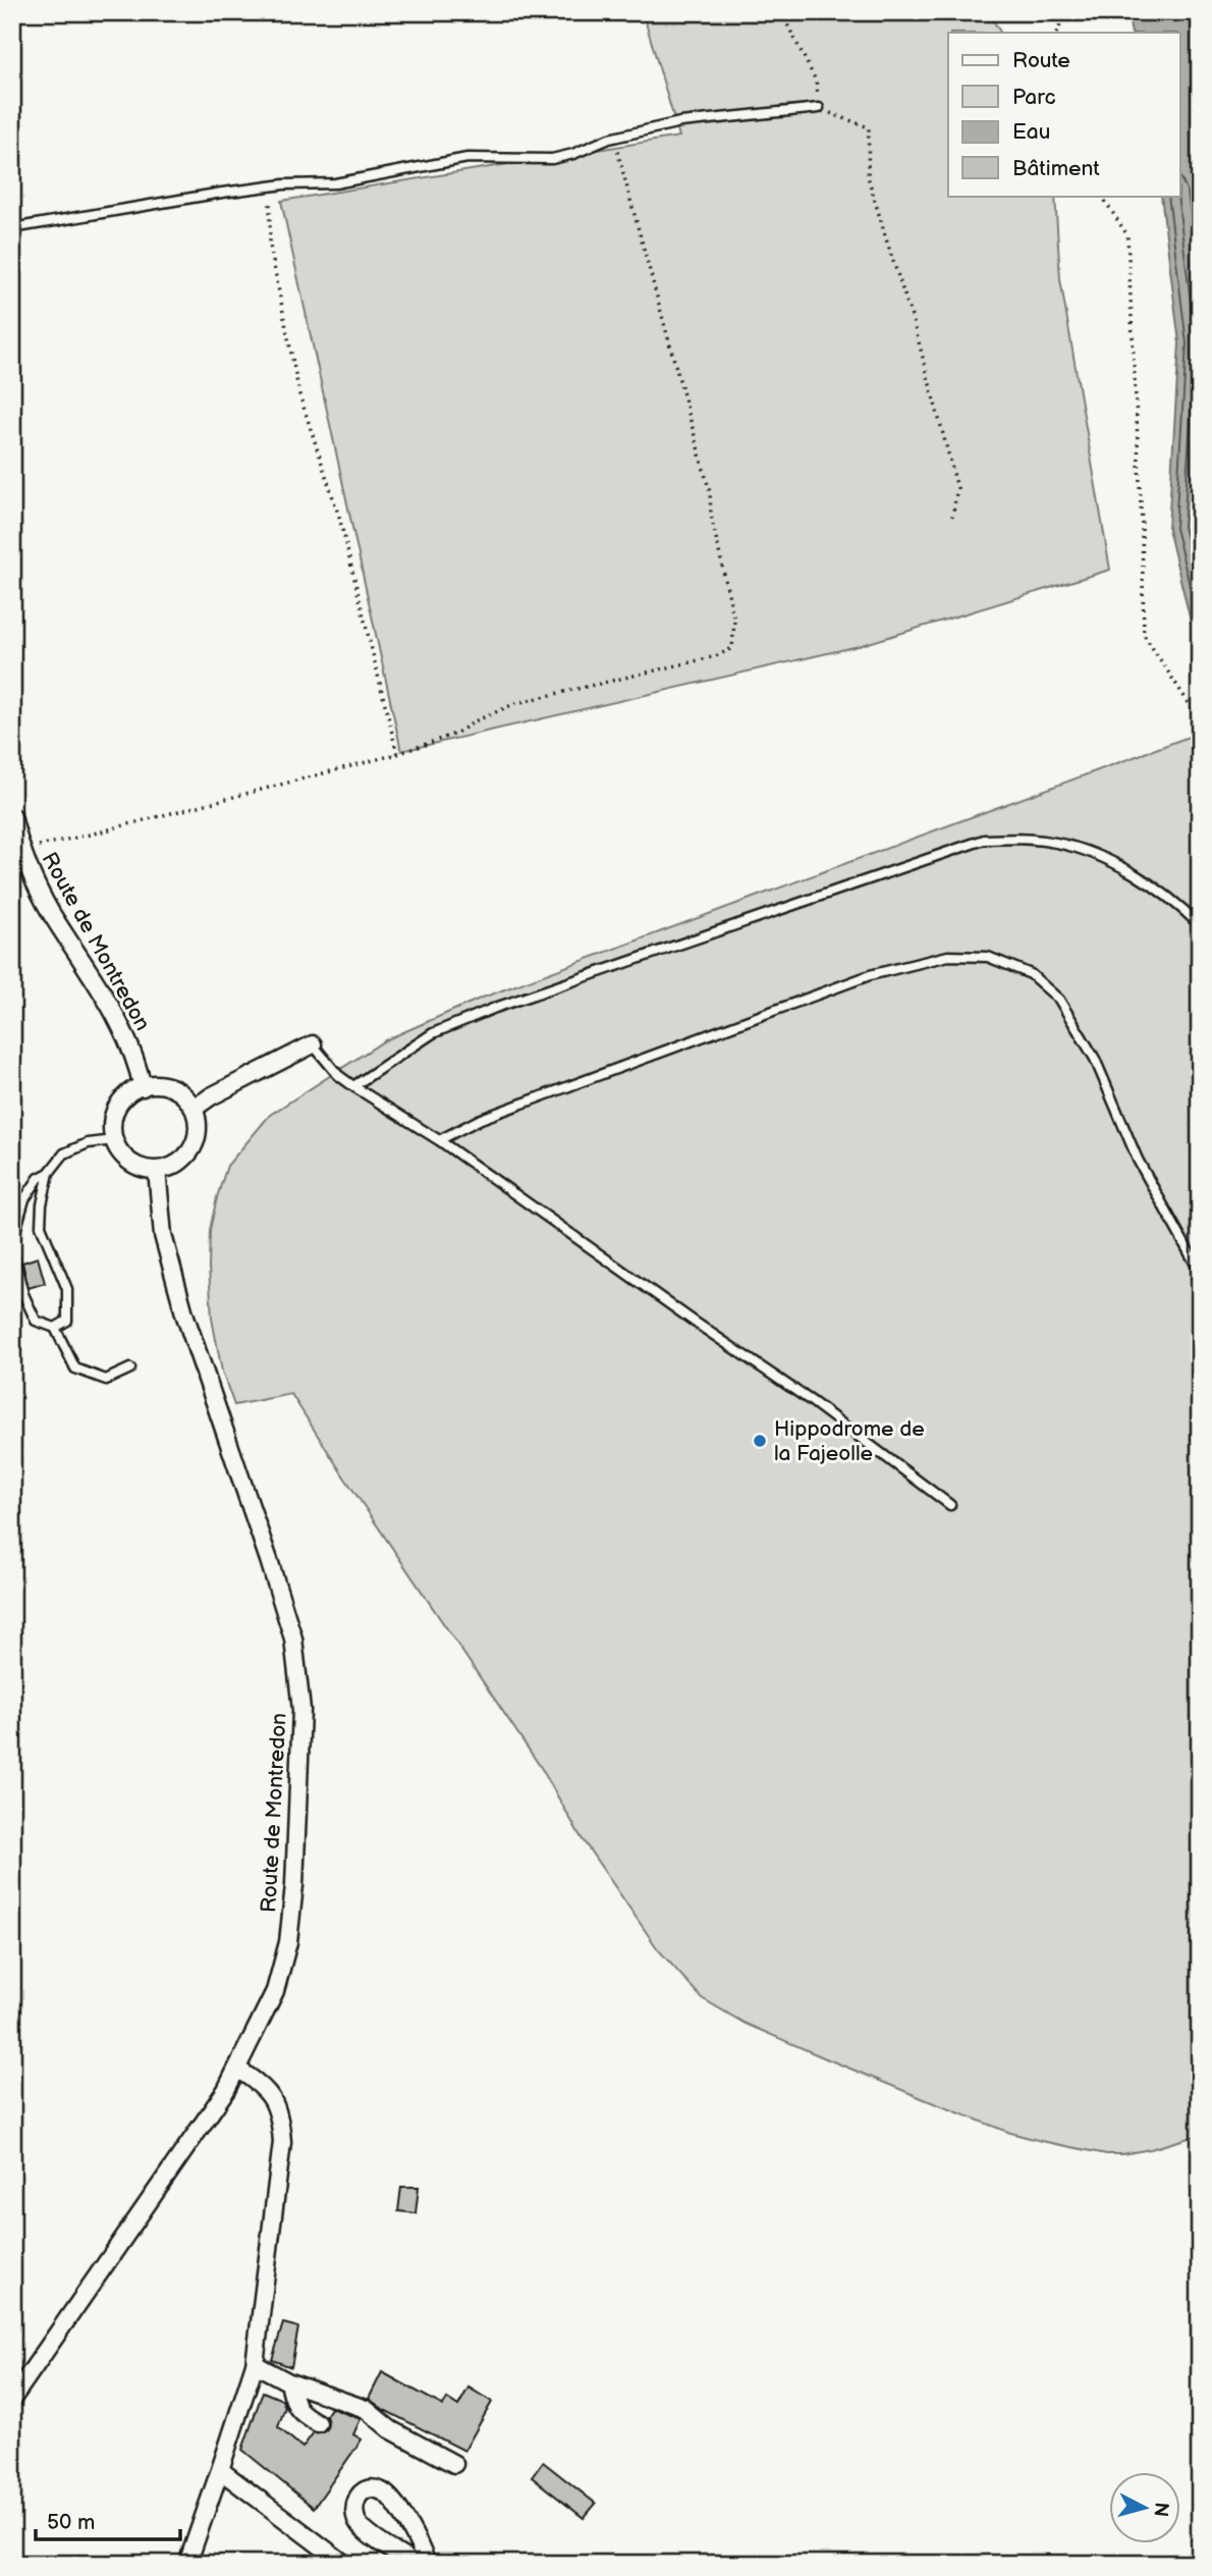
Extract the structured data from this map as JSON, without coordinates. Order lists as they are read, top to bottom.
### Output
{
  "streets": {
    "street": ["Route de Montredon"]
  },
  "places": ["Hippodrome de la Fajeolle"],
  "legend": [
    "Route",
    "Parc",
    "Eau",
    "Bâtiment"
  ],
  "scale_bar": "50 m",
  "north": "right"
}
